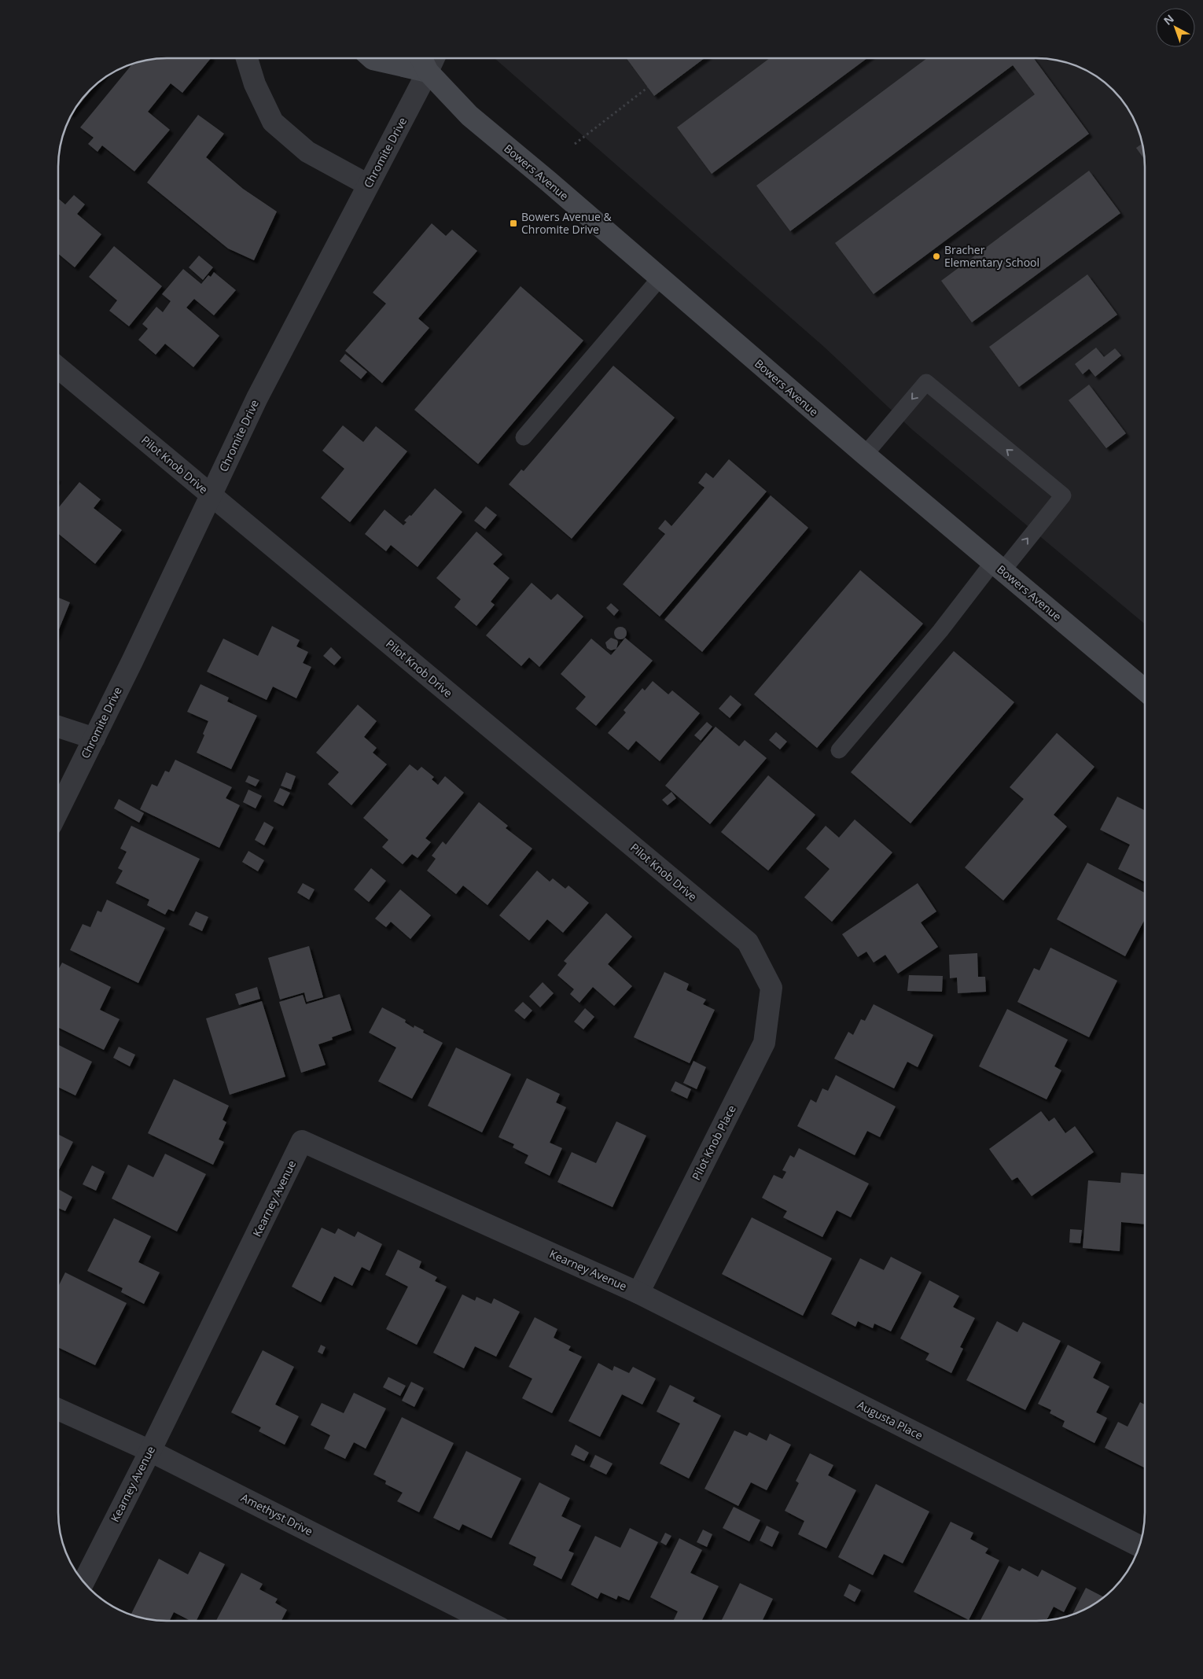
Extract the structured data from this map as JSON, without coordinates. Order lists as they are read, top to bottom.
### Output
{
  "streets": {
    "main road": ["Bowers Avenue"],
    "street": [
      "Chromite Drive",
      "Pilot Knob Drive",
      "Pilot Knob Place",
      "Kearney Avenue",
      "Augusta Place",
      "Amethyst Drive"
    ]
  },
  "crossings": [
    ["Chromite Drive", "Bowers Avenue"],
    ["Chromite Drive", "Pilot Knob Drive"],
    ["Pilot Knob Drive", "Pilot Knob Place"],
    ["Pilot Knob Place", "Kearney Avenue"],
    ["Pilot Knob Place", "Augusta Place"],
    ["Kearney Avenue", "Augusta Place"],
    ["Kearney Avenue", "Amethyst Drive"]
  ],
  "places": {
    "transit": ["Bowers Avenue & Chromite Drive"],
    "other": ["Bracher Elementary School"]
  },
  "north": "top left"
}
